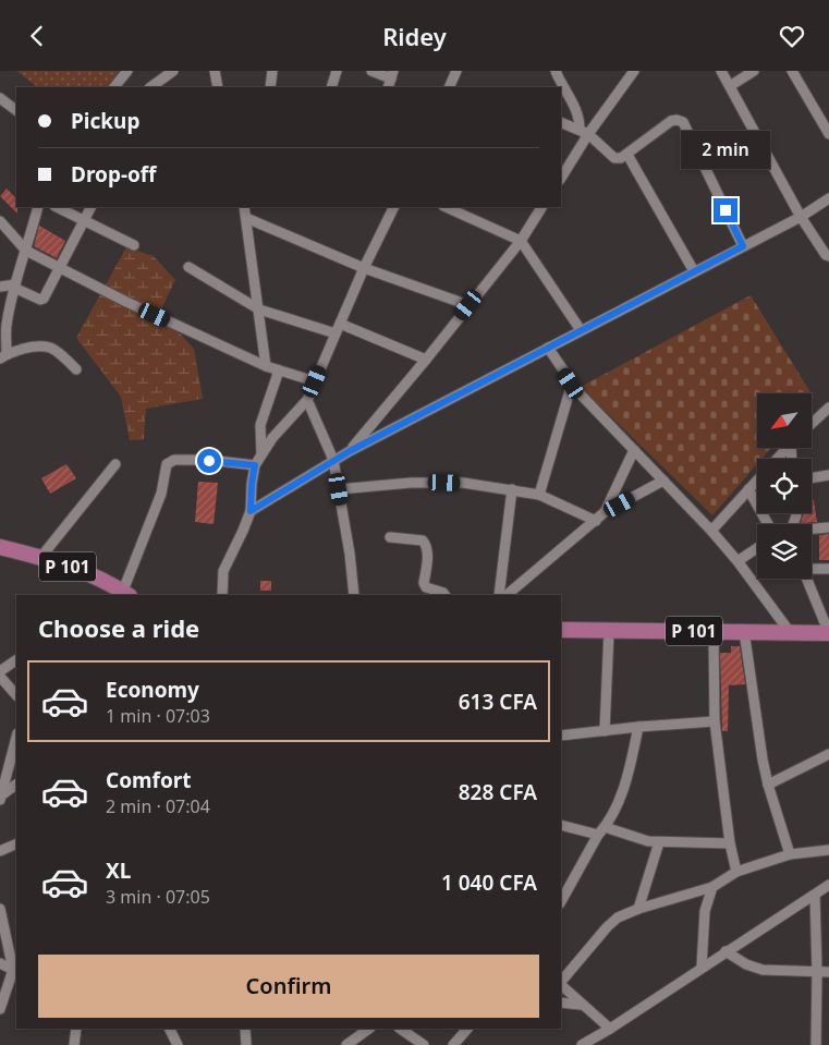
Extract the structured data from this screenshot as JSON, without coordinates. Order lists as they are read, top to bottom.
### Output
{
  "streets": {
    "main road": ["P 101"]
  },
  "north": "bottom left",
  "page": {
    "header": "Ridey",
    "banner": ["Pickup", "Drop-off"],
    "bubble": "2 min",
    "heading": "Choose a ride",
    "list": [
      {
        "name": "Economy",
        "note": "1 min · 07:03",
        "value": "613 CFA"
      },
      {
        "name": "Comfort",
        "note": "2 min · 07:04",
        "value": "828 CFA"
      },
      {
        "name": "XL",
        "note": "3 min · 07:05",
        "value": "1 040 CFA"
      }
    ],
    "buttons": "Confirm"
  }
}
